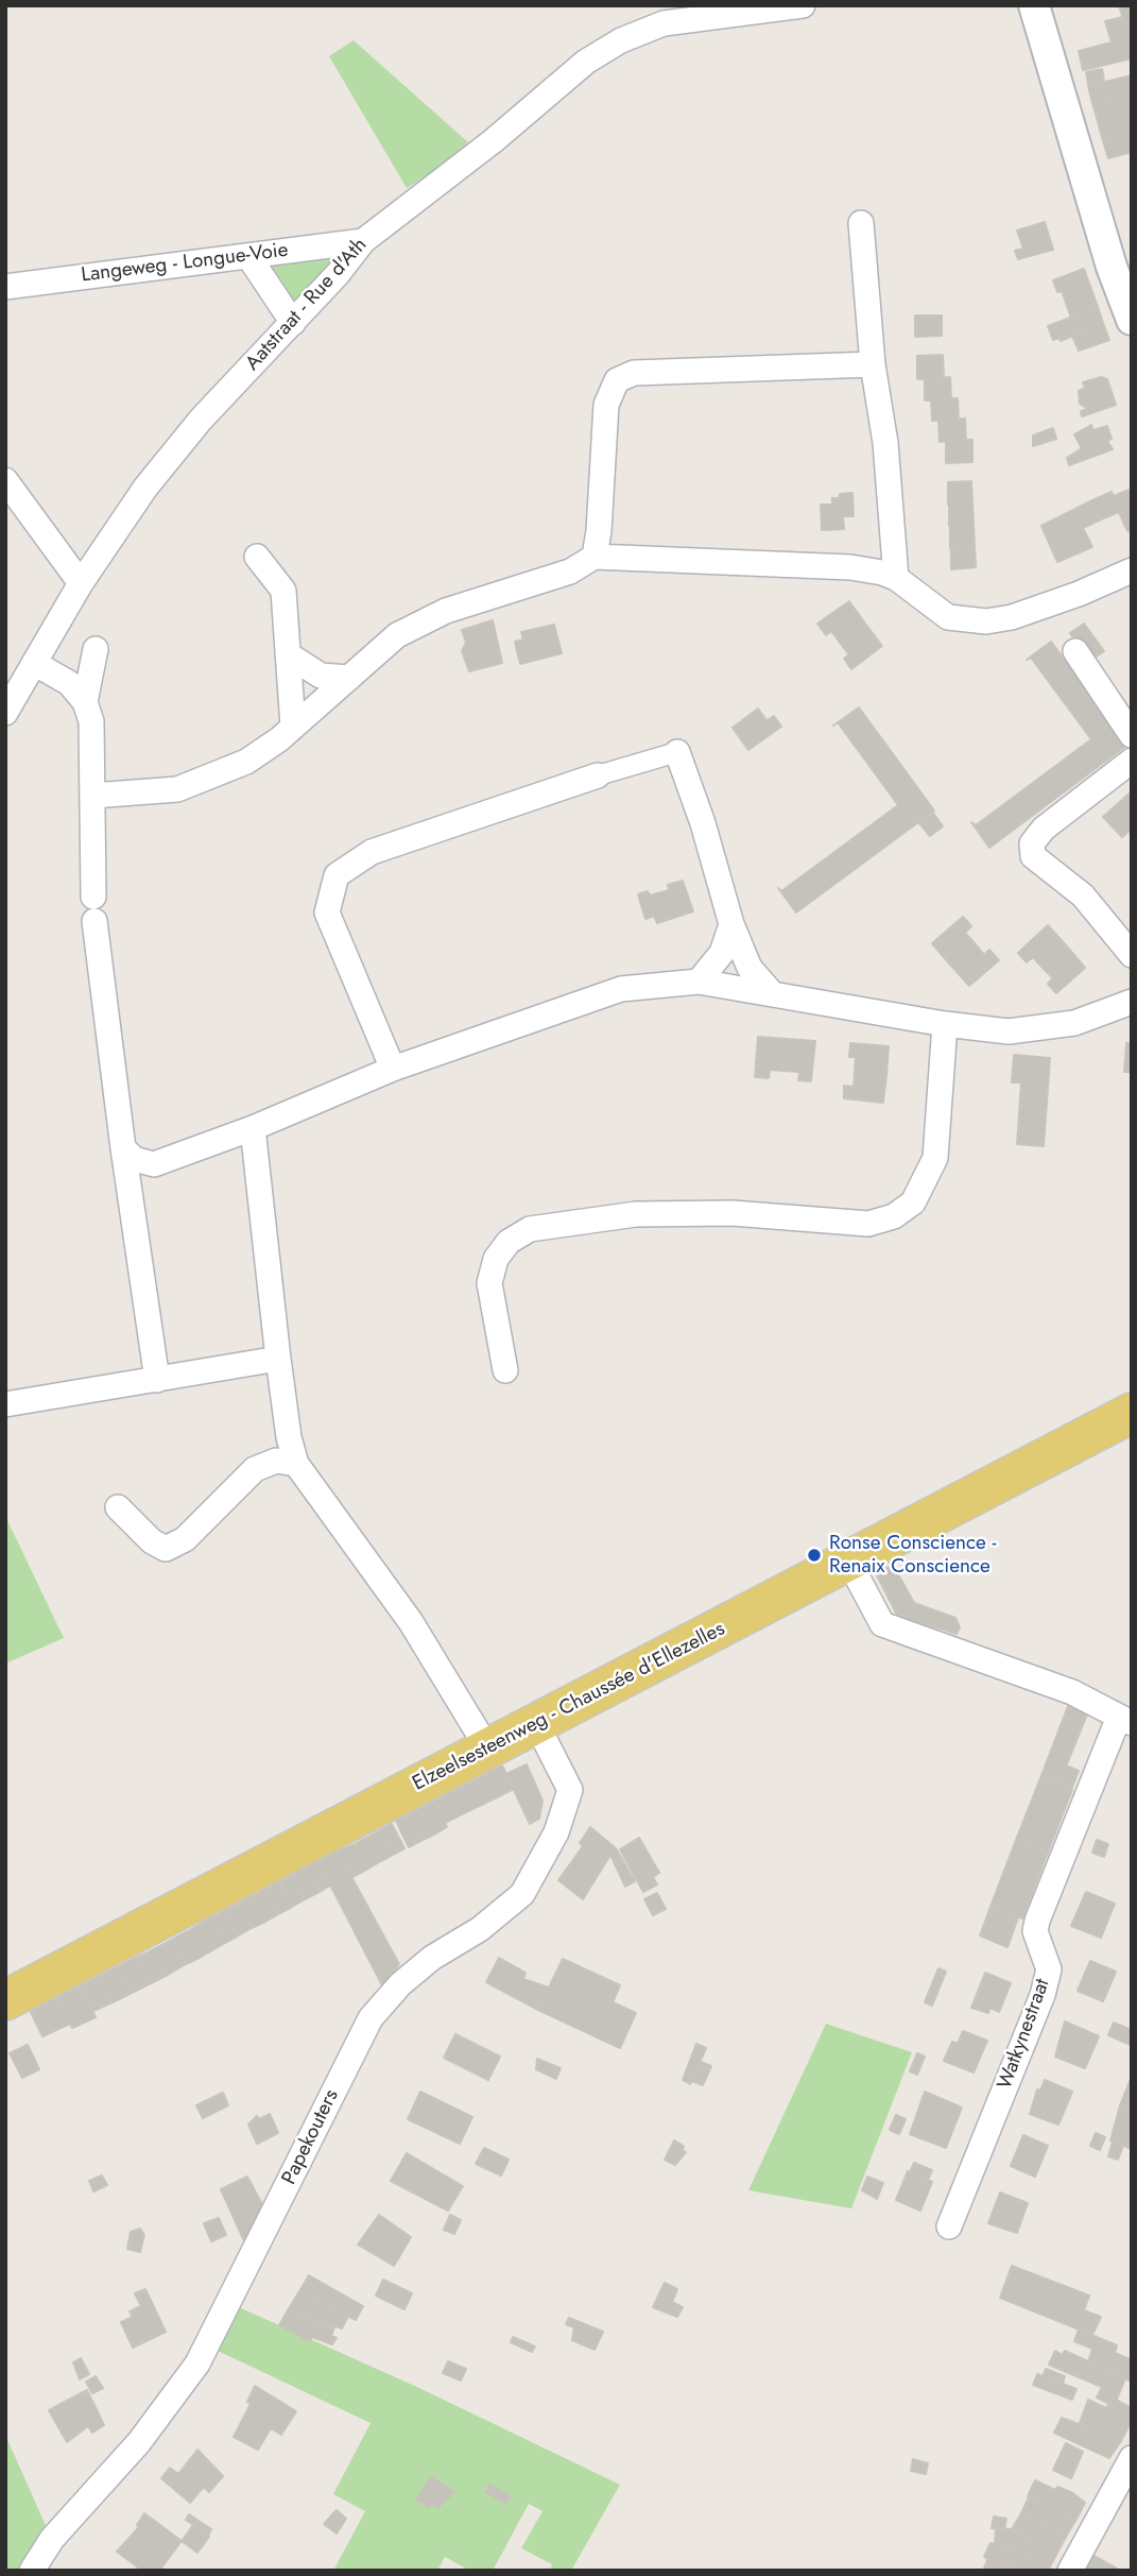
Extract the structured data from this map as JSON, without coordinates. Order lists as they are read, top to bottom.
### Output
{
  "streets": {
    "main road": ["Elzeelsesteenweg - Chaussée d'Ellezelles"],
    "street": [
      "Langeweg - Longue-Voie",
      "Aatstraat - Rue d'Ath",
      "Watkynestraat",
      "Papekouters"
    ]
  },
  "crossings": [
    ["Langeweg - Longue-Voie", "Aatstraat - Rue d'Ath"],
    ["Elzeelsesteenweg - Chaussée d'Ellezelles", "Papekouters"]
  ],
  "places": ["Ronse Conscience - Renaix Conscience"]
}
